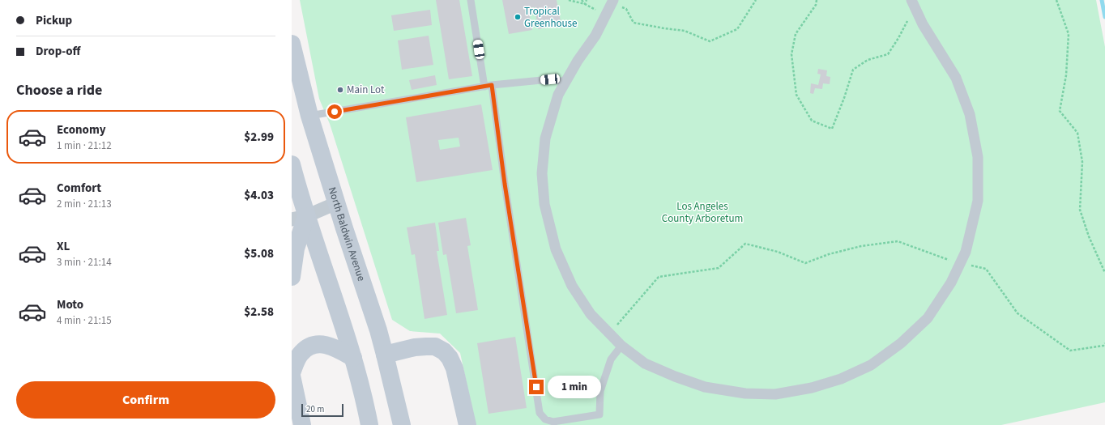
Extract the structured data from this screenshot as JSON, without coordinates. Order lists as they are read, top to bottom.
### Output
{
  "streets": {
    "main road": ["North Baldwin Avenue"]
  },
  "parks": ["Los Angeles County Arboretum"],
  "places": ["Tropical Greenhouse", "Main Lot"],
  "scale_bar": "20 m",
  "page": {
    "banner": ["Pickup", "Drop-off"],
    "heading": "Choose a ride",
    "list": [
      {
        "name": "Economy",
        "note": "1 min · 21:12",
        "value": "$2.99"
      },
      {
        "name": "Comfort",
        "note": "2 min · 21:13",
        "value": "$4.03"
      },
      {
        "name": "XL",
        "note": "3 min · 21:14",
        "value": "$5.08"
      },
      {
        "name": "Moto",
        "note": "4 min · 21:15",
        "value": "$2.58"
      }
    ],
    "buttons": "Confirm",
    "bubble": "1 min",
    "scale": "20 m"
  }
}
